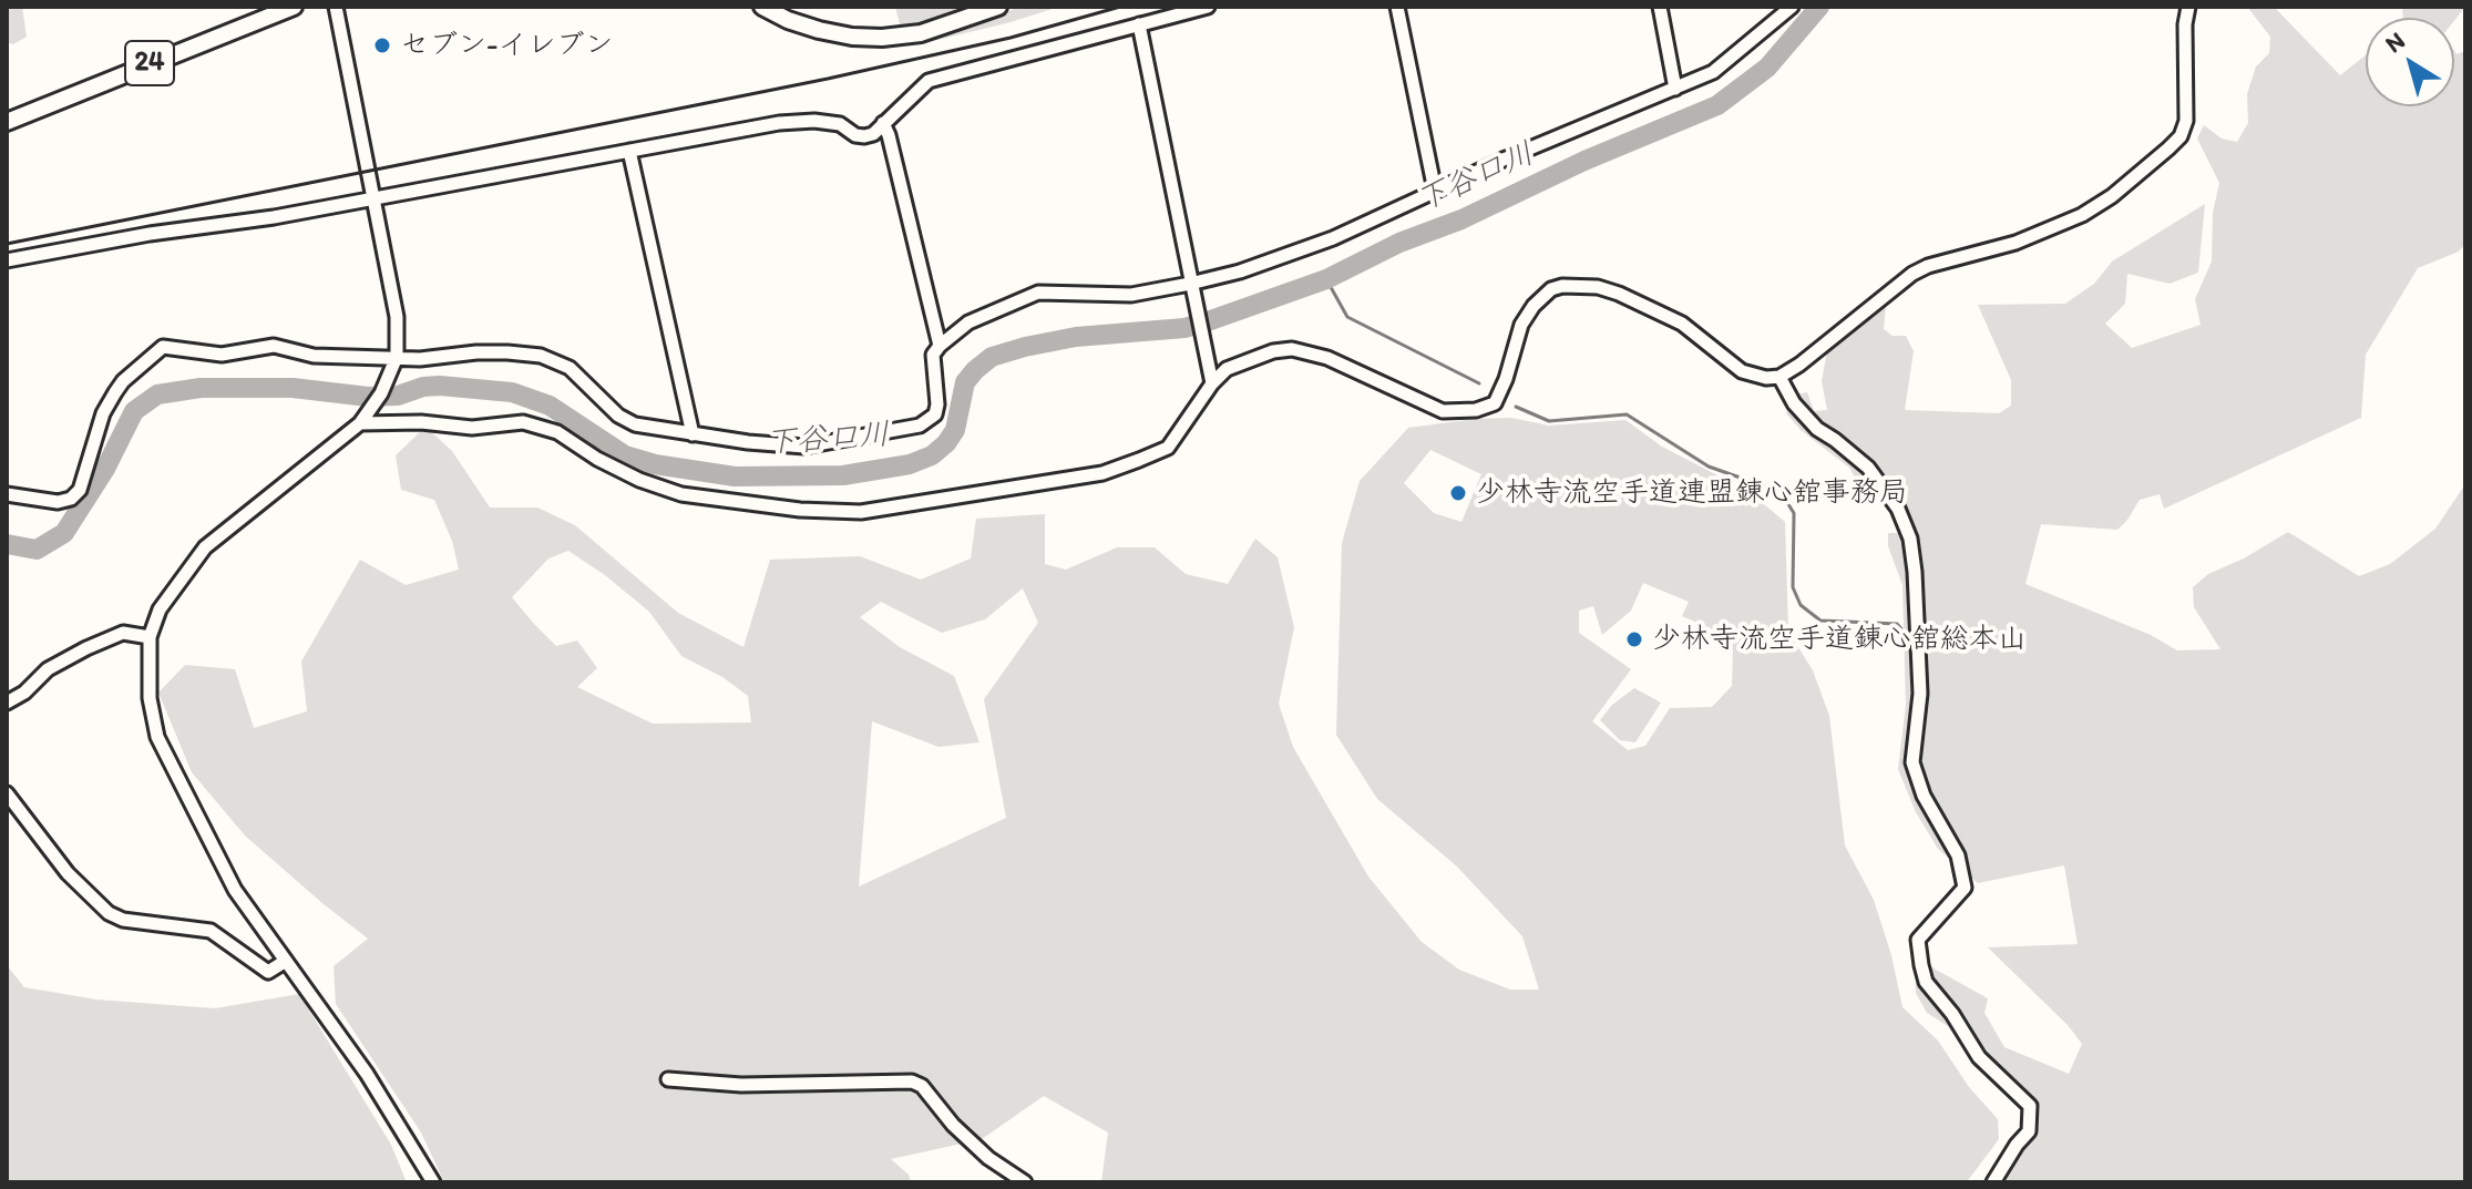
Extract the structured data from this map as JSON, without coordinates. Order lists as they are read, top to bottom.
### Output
{
  "streets": {
    "main road": ["24"]
  },
  "water": ["下谷口川"],
  "places": ["セブン-イレブン", "少林寺流空手道連盟錬心舘事務局", "少林寺流空手道錬心舘総本山"],
  "north": "top left"
}
